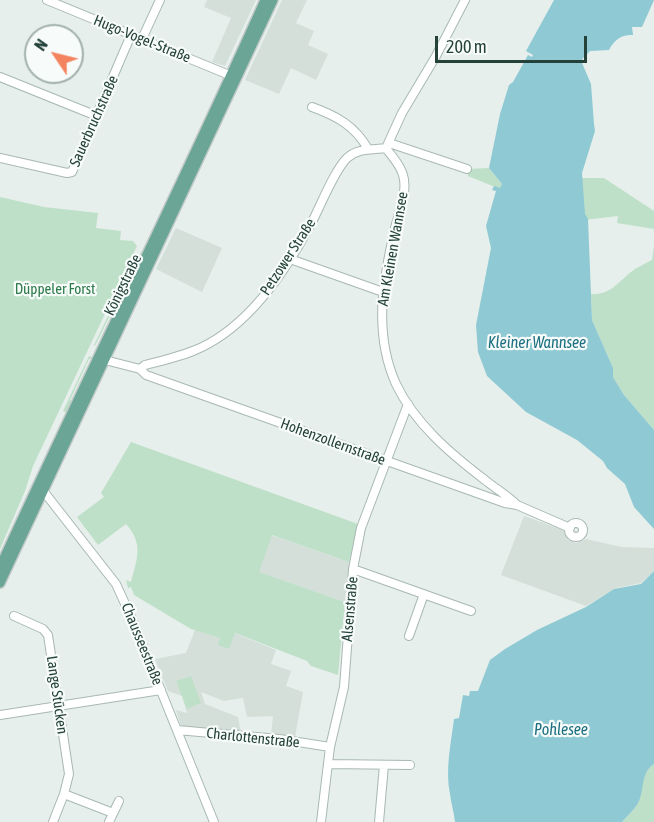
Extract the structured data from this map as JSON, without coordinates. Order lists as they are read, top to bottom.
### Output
{
  "streets": {
    "main road": ["Königstraße"],
    "street": [
      "Hugo-Vogel-Straße",
      "Sauerbruchstraße",
      "Am Kleinen Wannsee",
      "Petzower Straße",
      "Hohenzollernstraße",
      "Alsenstraße",
      "Chausseestraße",
      "Lange Stücken",
      "Charlottenstraße"
    ]
  },
  "crossings": [
    ["Hugo-Vogel-Straße", "Sauerbruchstraße"],
    ["Hugo-Vogel-Straße", "Königstraße"],
    ["Am Kleinen Wannsee", "Petzower Straße"],
    ["Am Kleinen Wannsee", "Hohenzollernstraße"],
    ["Am Kleinen Wannsee", "Alsenstraße"],
    ["Petzower Straße", "Hohenzollernstraße"],
    ["Königstraße", "Hohenzollernstraße"],
    ["Königstraße", "Chausseestraße"],
    ["Hohenzollernstraße", "Alsenstraße"],
    ["Alsenstraße", "Charlottenstraße"],
    ["Chausseestraße", "Charlottenstraße"]
  ],
  "water": ["Kleiner Wannsee", "Pohlesee"],
  "parks": ["Düppeler Forst"],
  "scale_bar": "200 m",
  "north": "top left"
}
